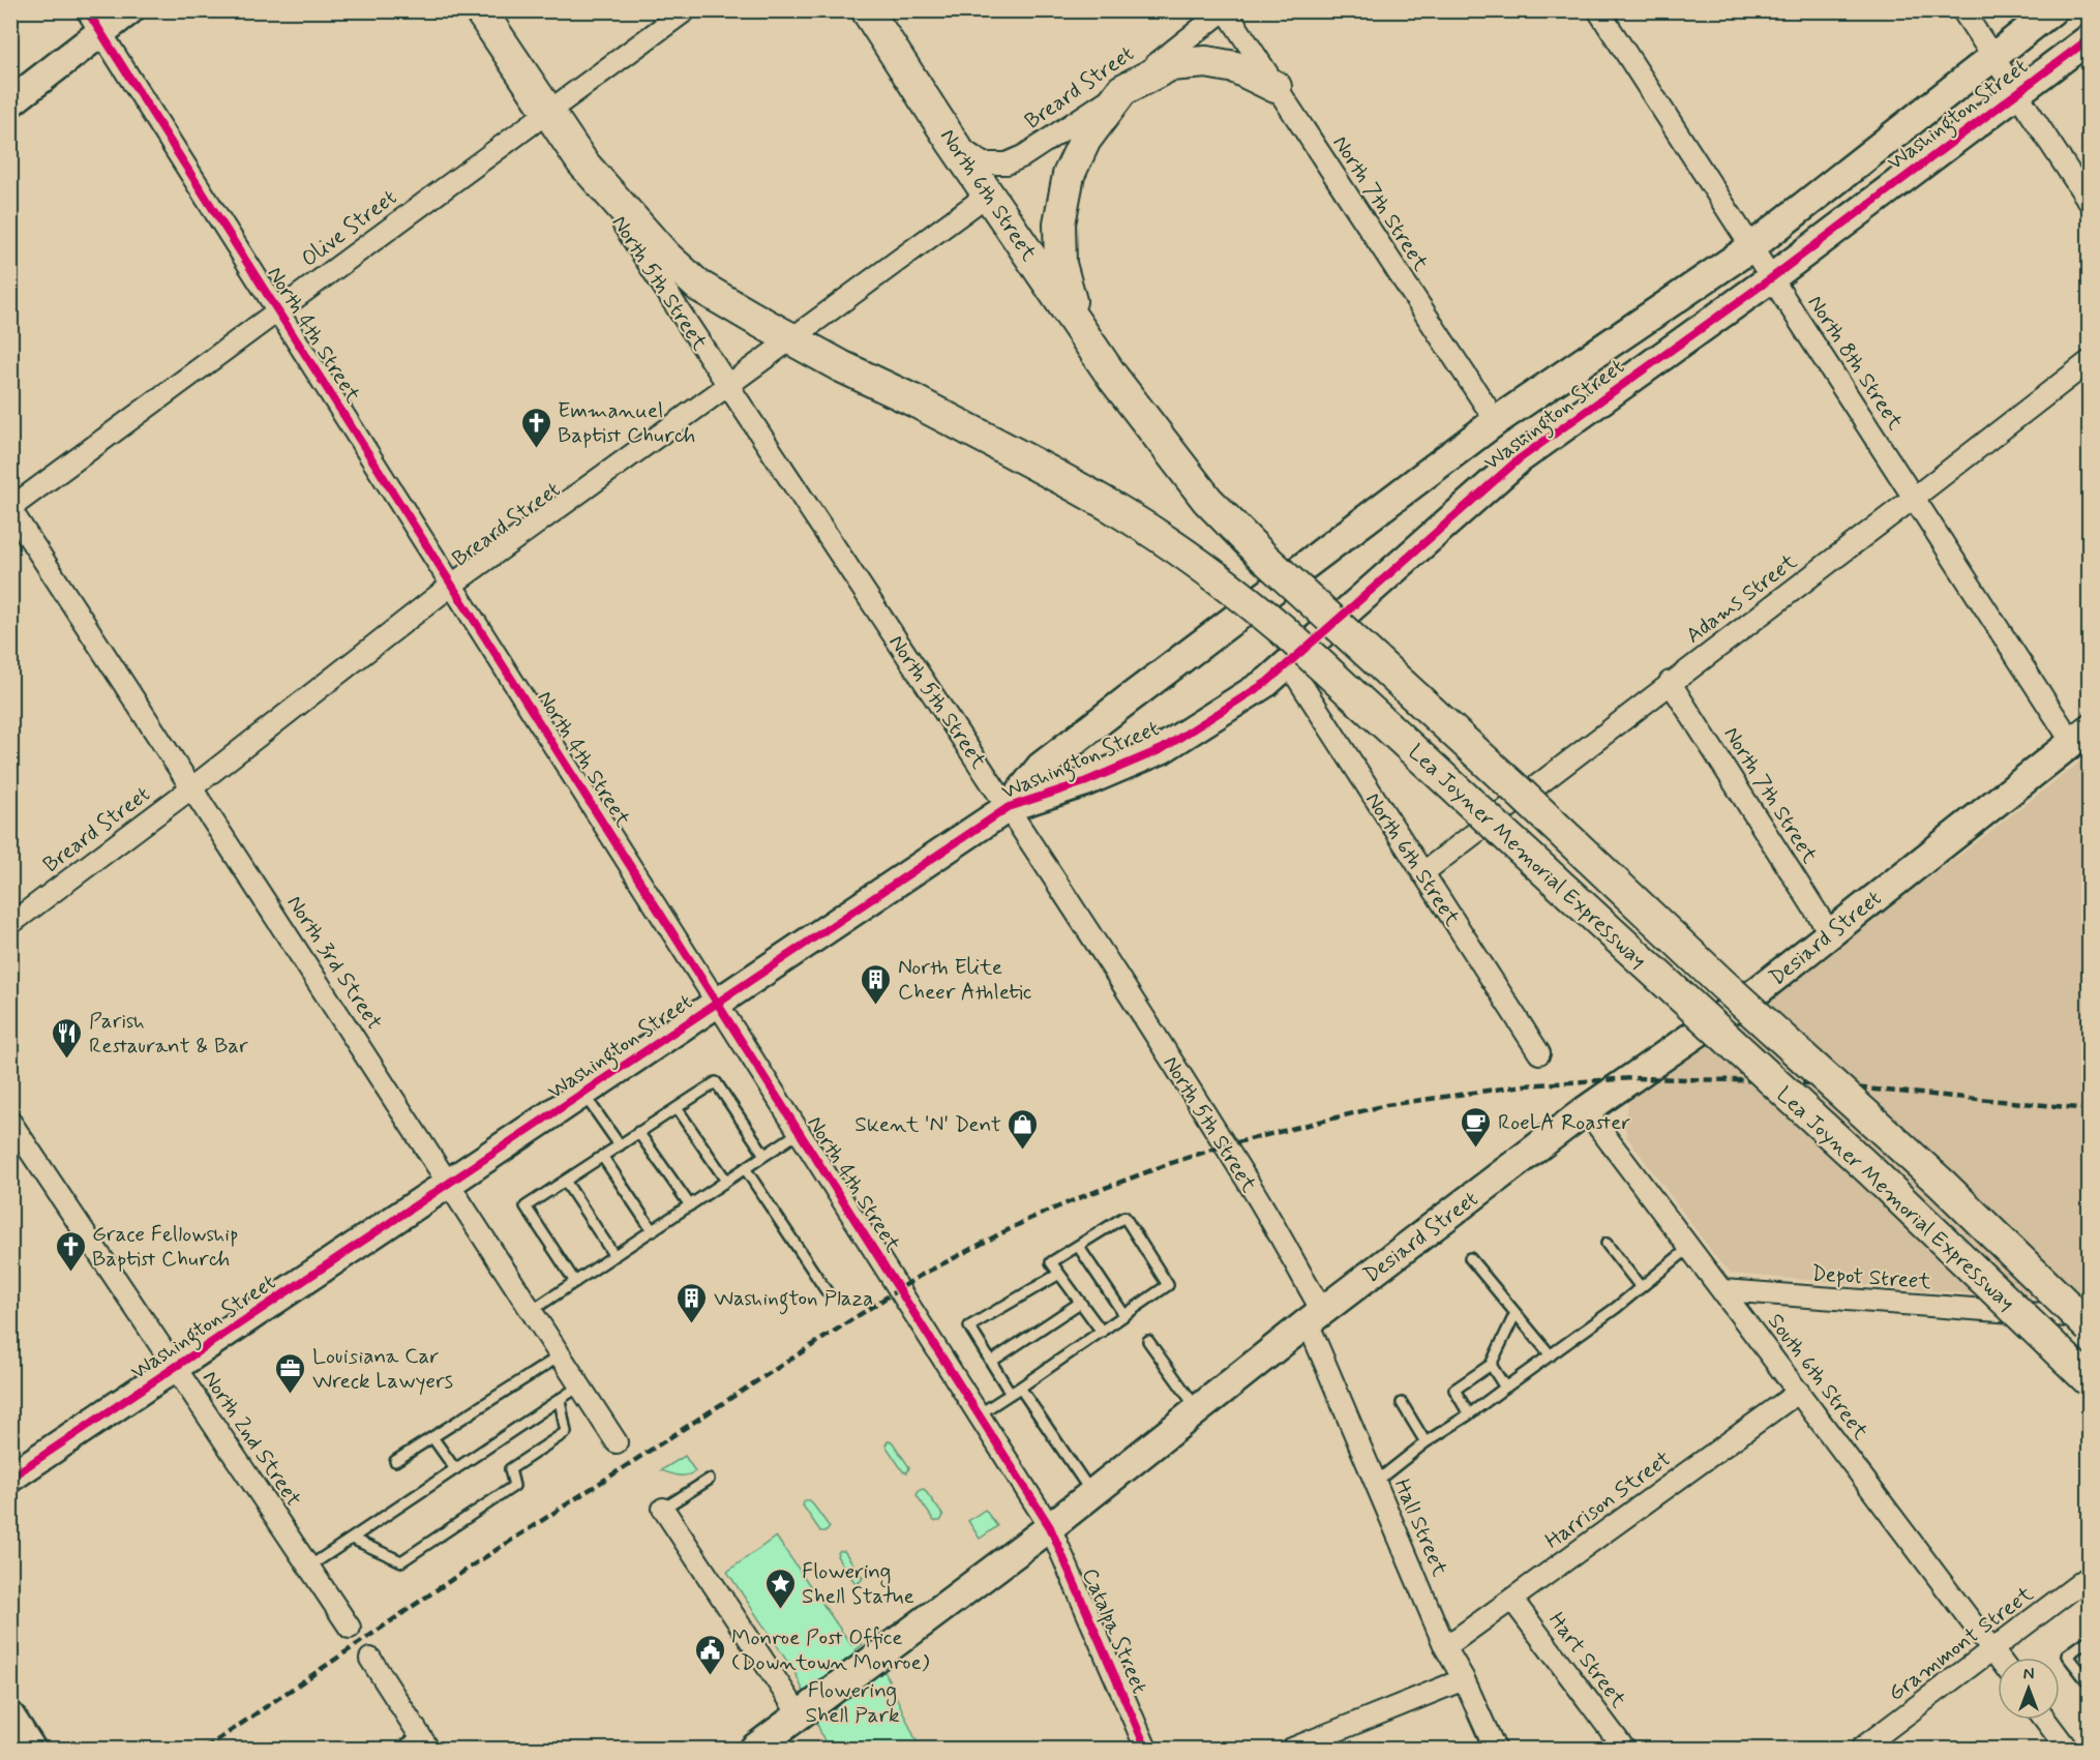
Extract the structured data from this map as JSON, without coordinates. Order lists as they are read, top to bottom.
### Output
{
  "streets": {
    "main road": ["North 6th Street", "North 5th Street", "Lea Joyner Memorial Expressway"],
    "street": [
      "Breard Street",
      "Washington Street",
      "North 7th Street",
      "Olive Street",
      "North 4th Street",
      "North 8th Street",
      "Adams Street",
      "Desiard Street",
      "North 3rd Street",
      "Depot Street",
      "South 6th Street",
      "North 2nd Street",
      "Harrison Street",
      "Hall Street",
      "Catalpa Street",
      "Grammont Street",
      "Hart Street"
    ]
  },
  "crossings": [
    ["Breard Street", "North 6th Street"],
    ["Breard Street", "North 7th Street"],
    ["Breard Street", "North 5th Street"],
    ["Breard Street", "North 4th Street"],
    ["Breard Street", "North 3rd Street"],
    ["Washington Street", "North 6th Street"],
    ["Washington Street", "North 7th Street"],
    ["Washington Street", "North 5th Street"],
    ["Washington Street", "North 4th Street"],
    ["Washington Street", "North 8th Street"],
    ["Washington Street", "North 3rd Street"],
    ["Washington Street", "North 2nd Street"],
    ["North 6th Street", "Adams Street"],
    ["North 6th Street", "Lea Joyner Memorial Expressway"],
    ["North 7th Street", "Adams Street"],
    ["North 7th Street", "Desiard Street"],
    ["Olive Street", "North 5th Street"],
    ["Olive Street", "North 4th Street"],
    ["Olive Street", "North 3rd Street"],
    ["North 5th Street", "Lea Joyner Memorial Expressway"],
    ["North 5th Street", "Desiard Street"],
    ["North 5th Street", "Hall Street"],
    ["North 4th Street", "Desiard Street"],
    ["North 4th Street", "Catalpa Street"],
    ["North 8th Street", "Adams Street"],
    ["North 8th Street", "Desiard Street"],
    ["Desiard Street", "South 6th Street"],
    ["Desiard Street", "Hall Street"],
    ["Desiard Street", "Catalpa Street"],
    ["Depot Street", "South 6th Street"],
    ["South 6th Street", "Harrison Street"],
    ["South 6th Street", "Grammont Street"],
    ["Harrison Street", "Hall Street"],
    ["Harrison Street", "Hart Street"]
  ],
  "parks": ["Flowering Shell Park"],
  "places": {
    "church": ["Emmanuel Baptist Church", "Grace Fellowship Baptist Church"],
    "building": ["North Elite Cheer Athletic", "Washington Plaza"],
    "restaurant": ["Parish Restaurant & Bar"],
    "cafe": ["RoeLA Roaster"],
    "shop": ["Skent 'N' Dent"],
    "office": ["Louisiana Car Wreck Lawyers"],
    "place": ["Flowering Shell Statue"],
    "public building": ["Monroe Post Office (Downtown Monroe)"]
  },
  "north": "top"
}
